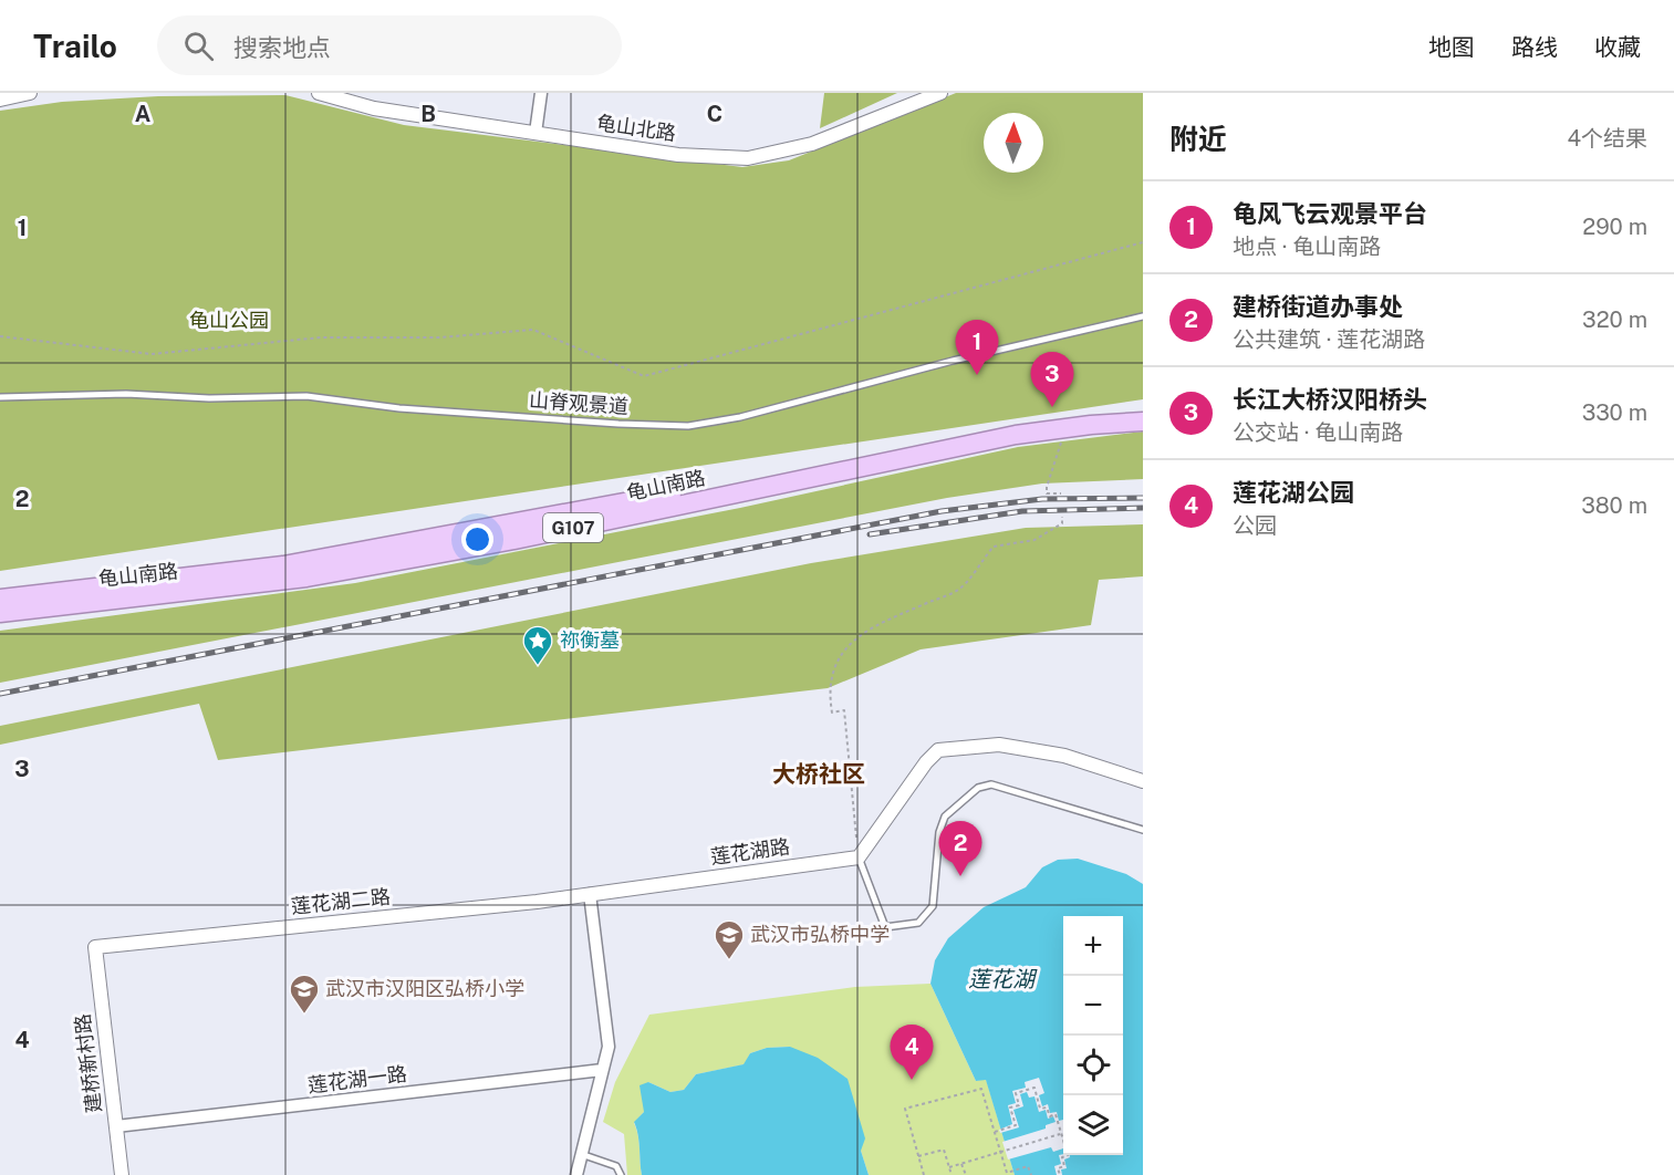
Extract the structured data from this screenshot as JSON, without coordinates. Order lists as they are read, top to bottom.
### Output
{
  "streets": {
    "highway": ["龟山南路", "G107"],
    "street": [
      "龟山北路",
      "莲花湖路",
      "莲花湖二路",
      "建桥新村路",
      "莲花湖一路"
    ],
    "lane": ["山脊观景道"]
  },
  "crossings": [
    ["莲花湖路", "莲花湖二路"],
    ["莲花湖二路", "建桥新村路"],
    ["建桥新村路", "莲花湖一路"]
  ],
  "districts": ["大桥社区"],
  "water": ["莲花湖"],
  "parks": ["龟山公园"],
  "places": {
    "place": ["祢衡墓"],
    "school or university": ["武汉市弘桥中学", "武汉市汉阳区弘桥小学"]
  },
  "north": "top",
  "page": {
    "header": "Trailo",
    "search": "搜索地点",
    "nav": ["地图", "路线", "收藏"],
    "heading": ["附近", "4个结果"],
    "list": [
      {
        "mark": "1",
        "name": "龟风飞云观景平台",
        "note": "地点 · 龟山南路",
        "value": "290 m"
      },
      {
        "mark": "2",
        "name": "建桥街道办事处",
        "note": "公共建筑 · 莲花湖路",
        "value": "320 m"
      },
      {
        "mark": "3",
        "name": "长江大桥汉阳桥头",
        "note": "公交站 · 龟山南路",
        "value": "330 m"
      },
      {
        "mark": "4",
        "name": "莲花湖公园",
        "note": "公园",
        "value": "380 m"
      }
    ],
    "pins": [
      "1",
      "3",
      "2",
      "4"
    ],
    "map_buttons": ["+", "−"]
  },
  "grid": {
    "columns": ["A", "B", "C"],
    "rows": [
      "1",
      "2",
      "3",
      "4"
    ]
  }
}
